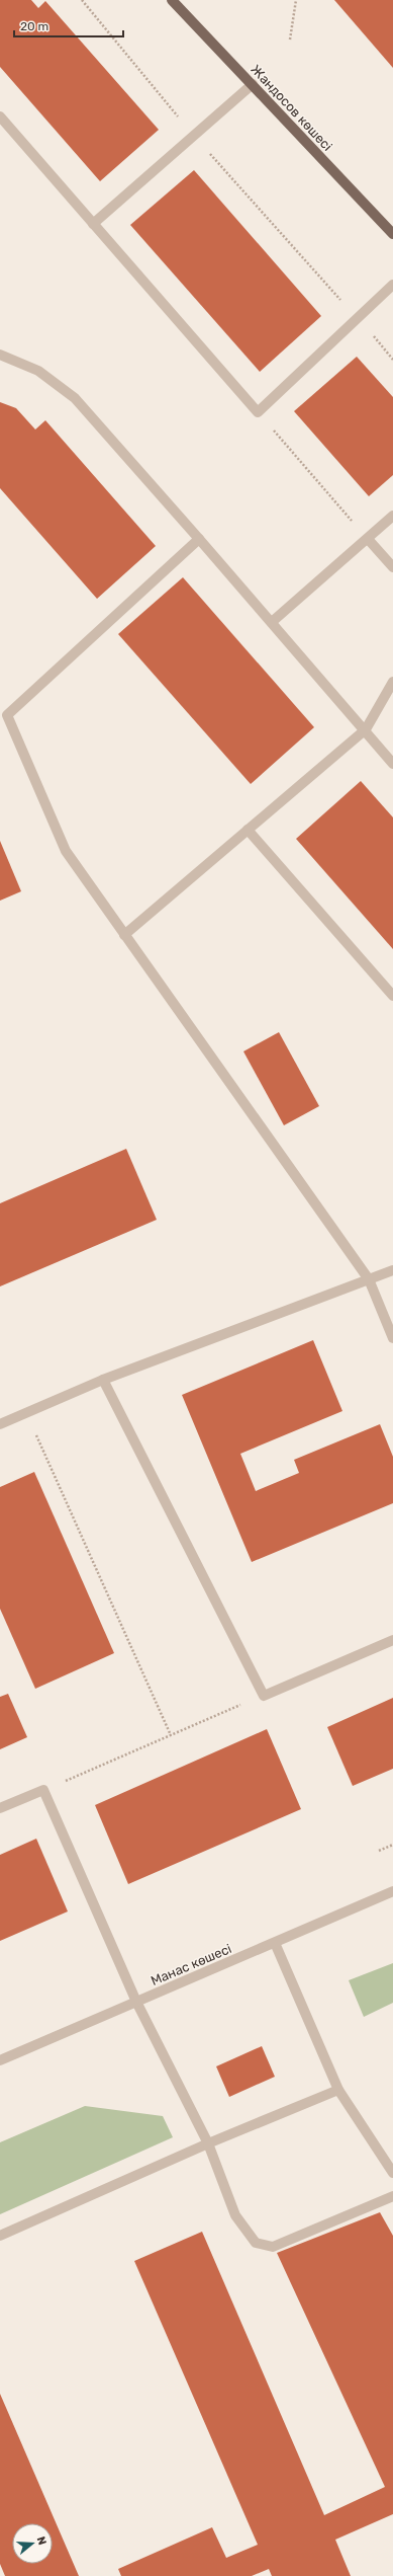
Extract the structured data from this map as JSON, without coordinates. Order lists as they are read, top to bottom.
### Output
{
  "streets": {
    "main road": ["Жандосов көшесі"],
    "street": ["Манас көшесі"]
  },
  "scale_bar": "20 m",
  "north": "right"
}
